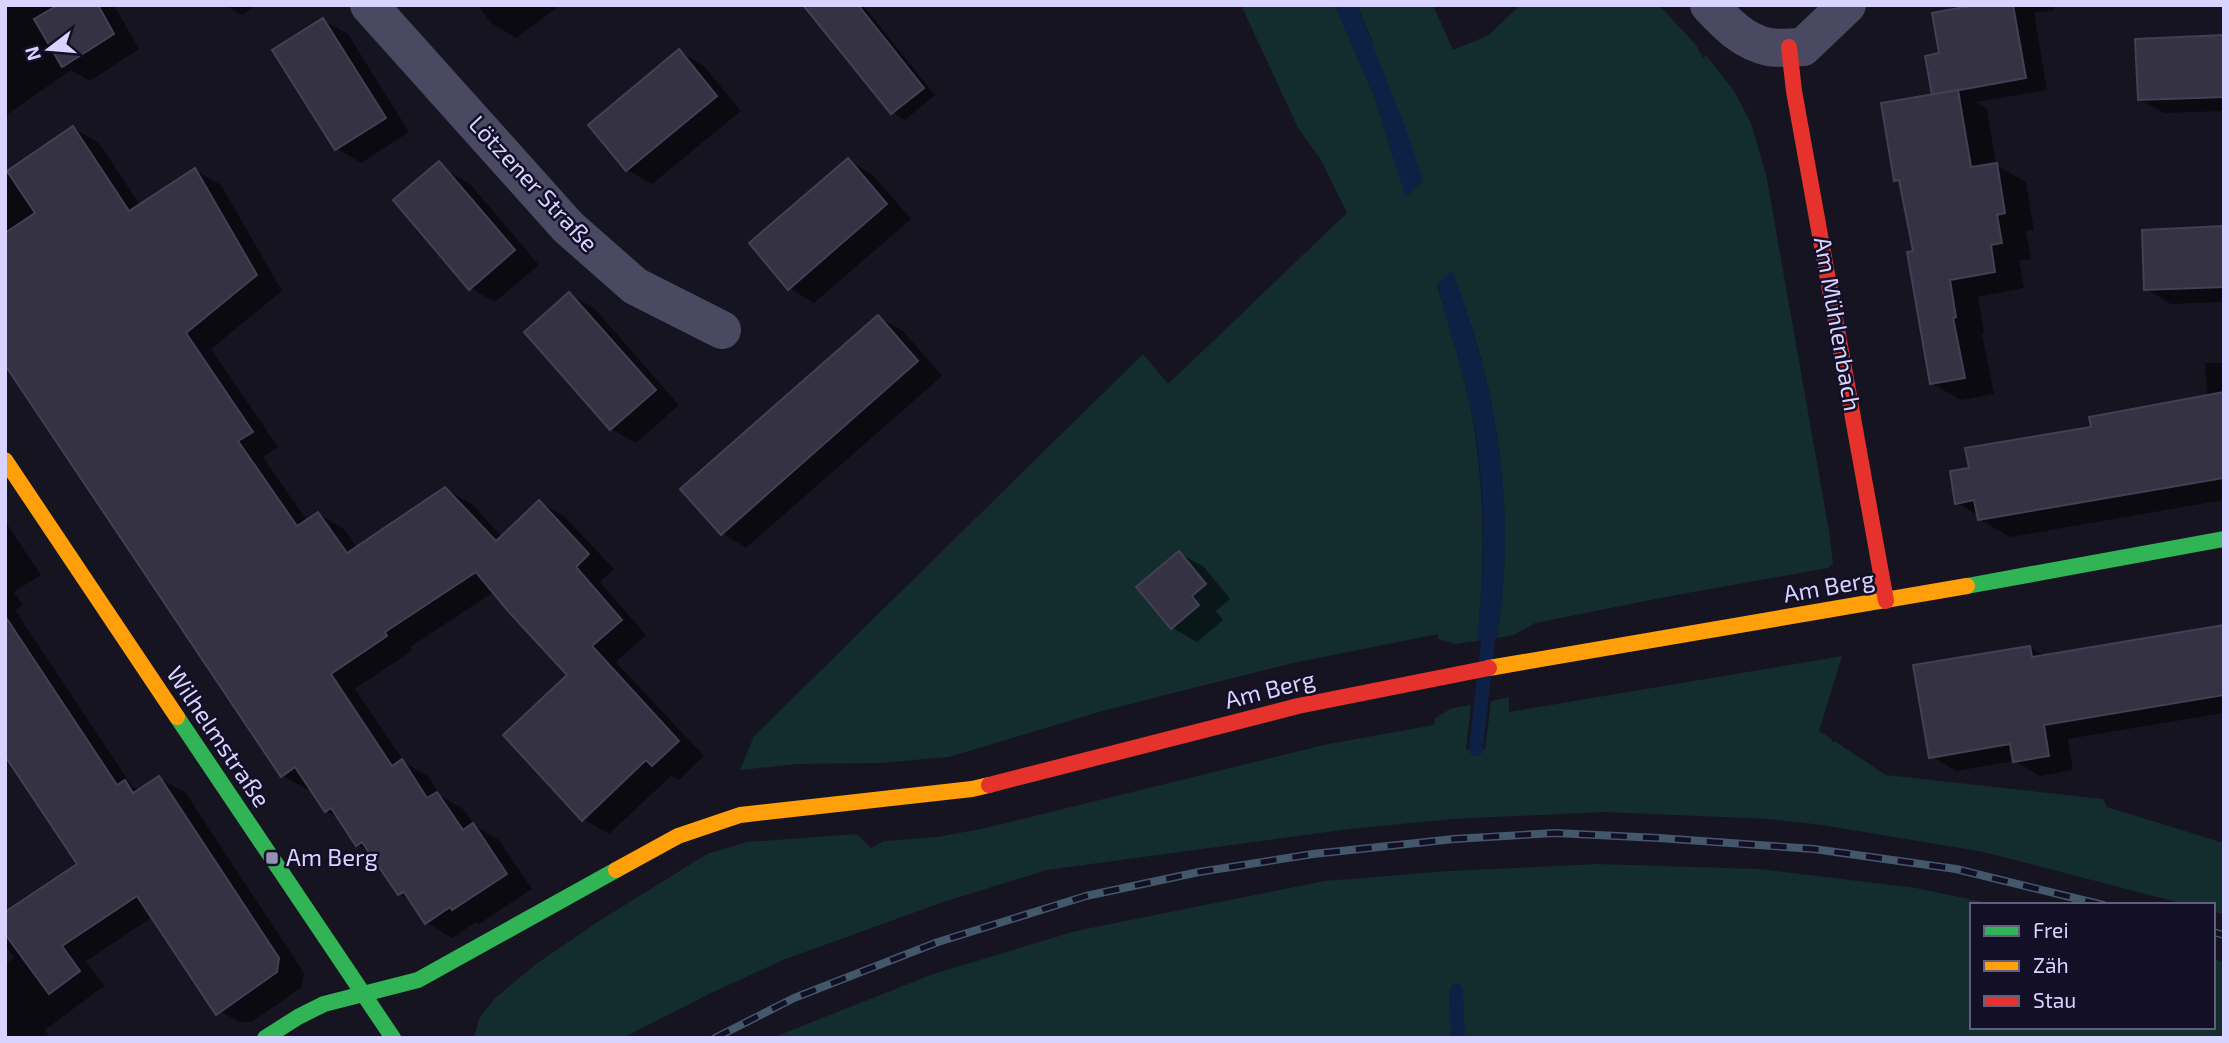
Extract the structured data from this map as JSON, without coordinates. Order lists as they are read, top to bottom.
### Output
{
  "streets": {
    "street": [
      "Lötzener Straße",
      "Am Mühlenbach",
      "Am Berg",
      "Wilhelmstraße"
    ]
  },
  "crossings": [
    ["Am Mühlenbach", "Am Berg"],
    ["Am Berg", "Wilhelmstraße"]
  ],
  "places": {
    "transit": ["Am Berg"]
  },
  "legend": ["Frei", "Zäh", "Stau"],
  "north": "left"
}
